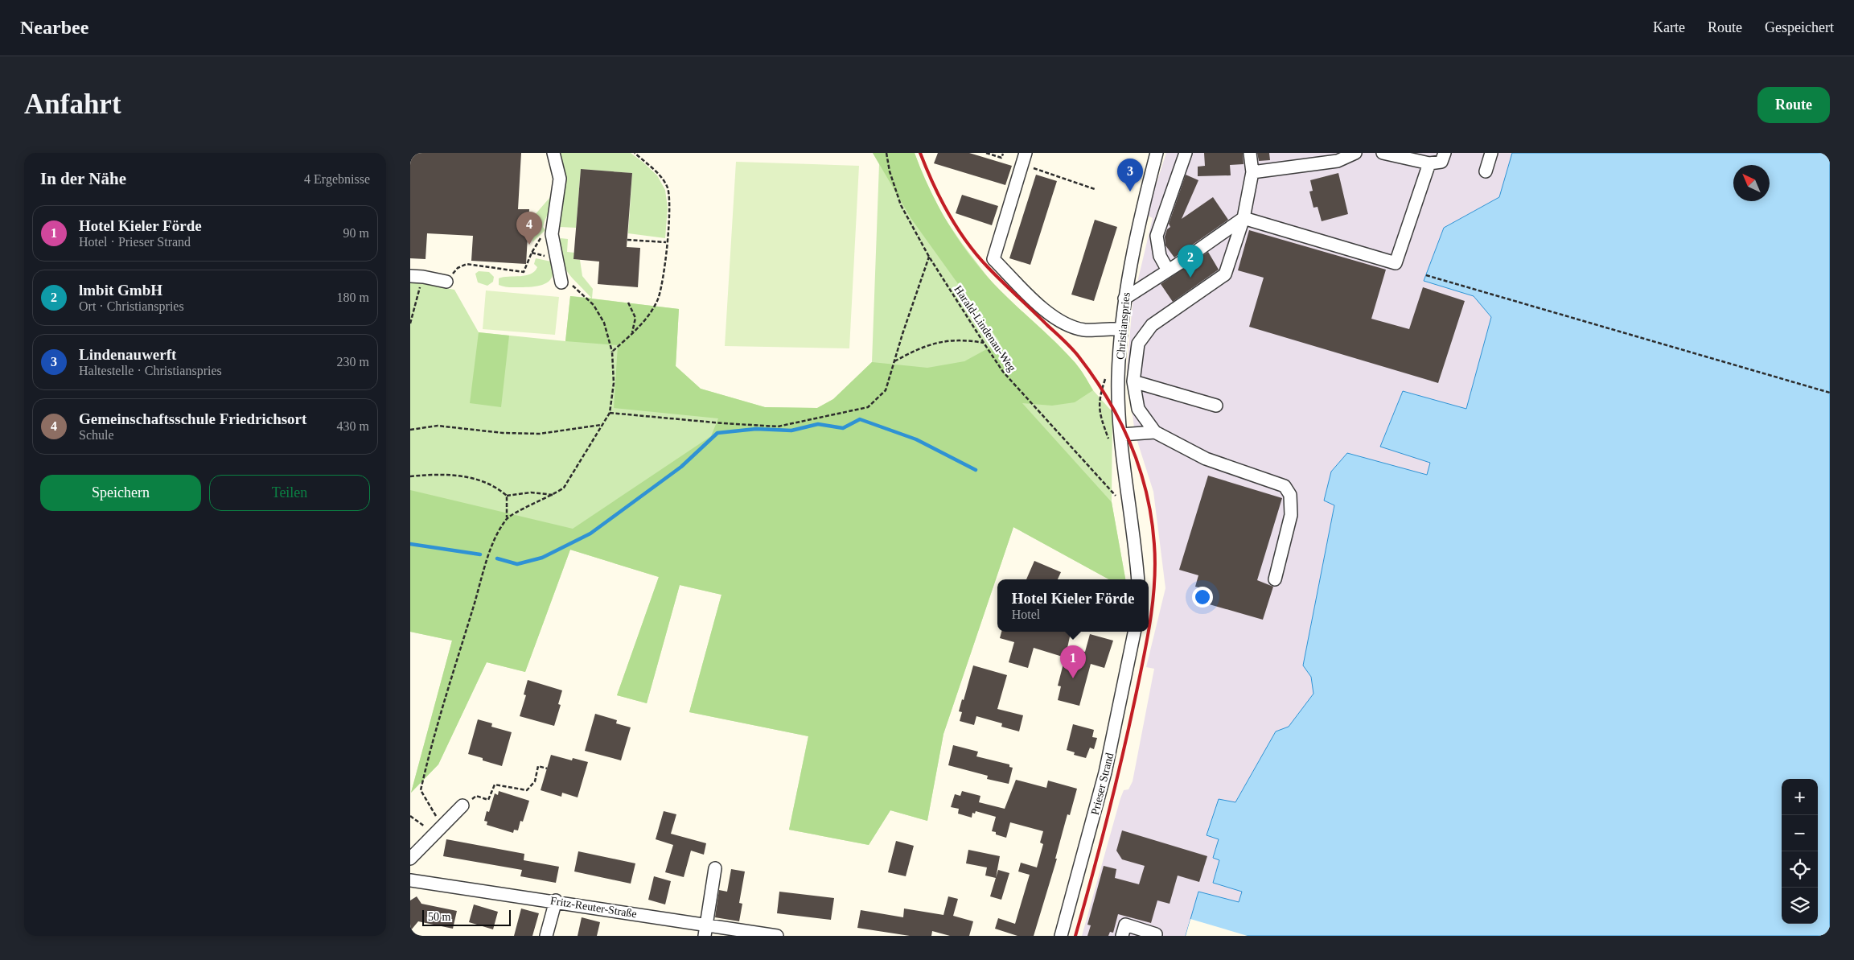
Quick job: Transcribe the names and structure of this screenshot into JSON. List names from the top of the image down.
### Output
{
  "streets": {
    "street": ["Christianspries", "Prieser Strand", "Fritz-Reuter-Straße"],
    "path": ["Harald-Lindenau-Weg"]
  },
  "crossings": [
    ["Christianspries", "Harald-Lindenau-Weg"]
  ],
  "scale_bar": "50 m",
  "north": "top left",
  "page": {
    "header": "Nearbee",
    "nav": ["Karte", "Route", "Gespeichert"],
    "buttons": [
      "Route",
      ["Speichern", "Teilen"]
    ],
    "title": "Anfahrt",
    "heading": ["In der Nähe", "4 Ergebnisse"],
    "pins": [
      "3",
      "4",
      "2",
      "1"
    ],
    "list": [
      {
        "mark": "1",
        "name": "Hotel Kieler Förde",
        "note": "Hotel · Prieser Strand",
        "value": "90 m"
      },
      {
        "mark": "2",
        "name": "lmbit GmbH",
        "note": "Ort · Christianspries",
        "value": "180 m"
      },
      {
        "mark": "3",
        "name": "Lindenauwerft",
        "note": "Haltestelle · Christianspries",
        "value": "230 m"
      },
      {
        "mark": "4",
        "name": "Gemeinschaftsschule Friedrichsort",
        "note": "Schule",
        "value": "430 m"
      }
    ],
    "popup": ["Hotel Kieler Förde", "Hotel"],
    "map_buttons": ["+", "−"],
    "scale": "50 m"
  }
}
